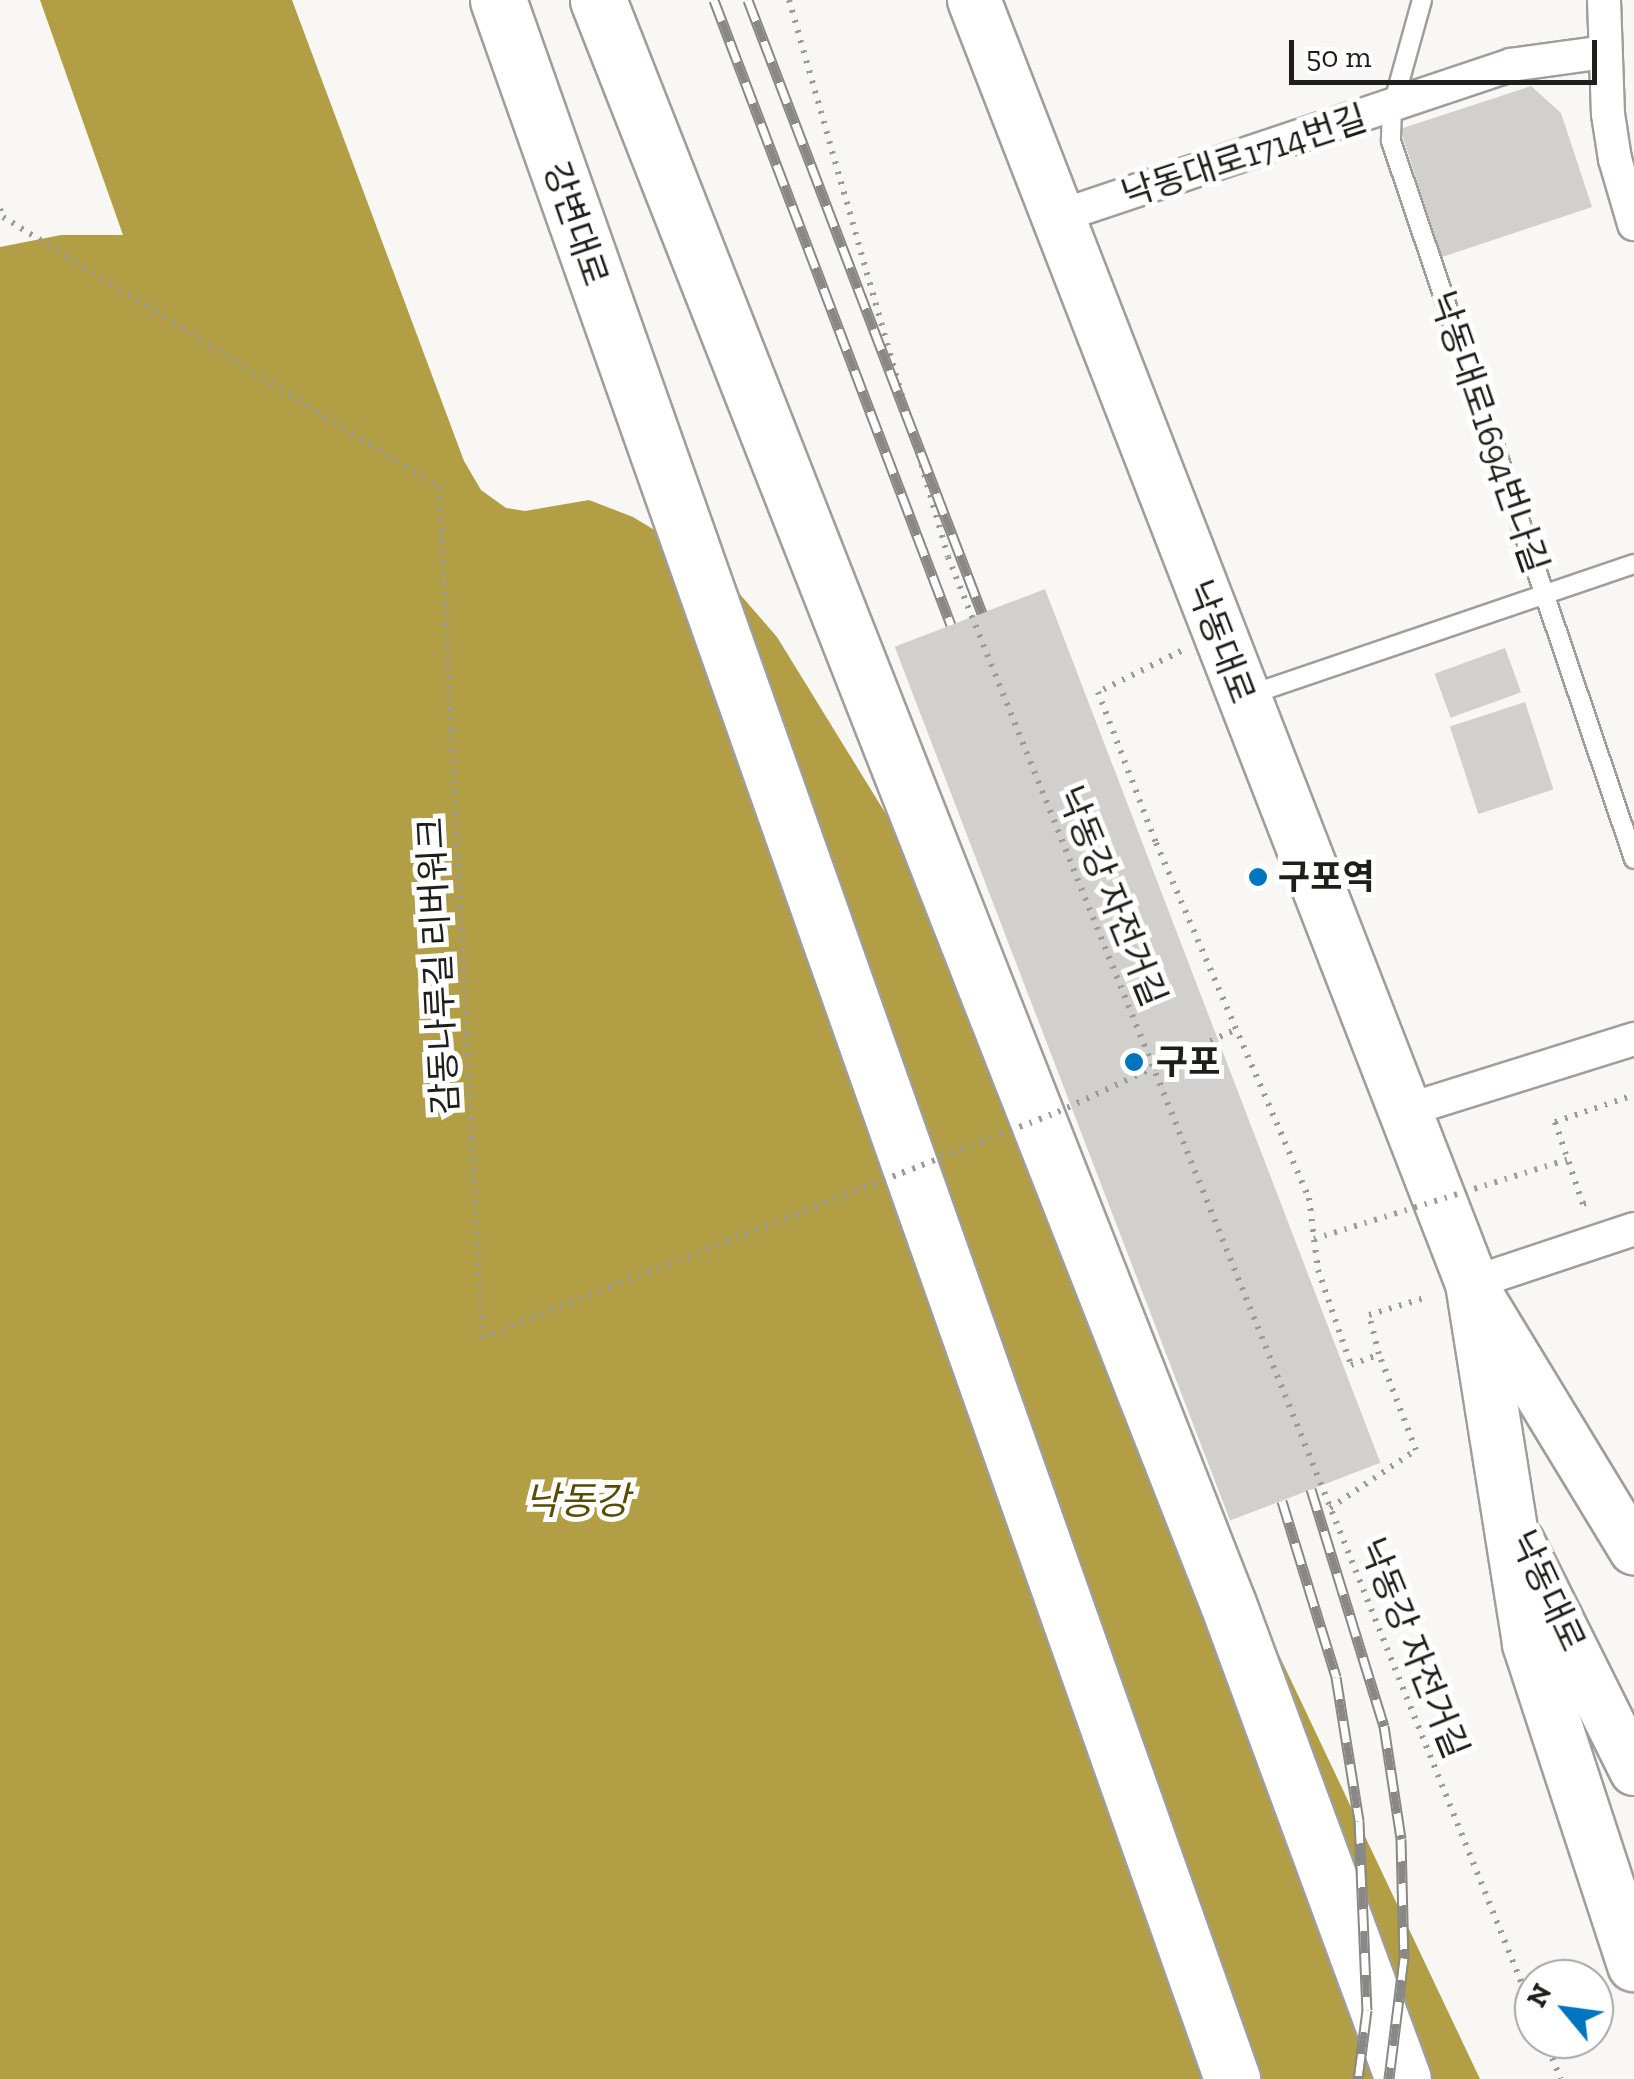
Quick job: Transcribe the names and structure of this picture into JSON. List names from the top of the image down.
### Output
{
  "streets": {
    "highway": ["강변대로"],
    "main road": ["낙동대로"],
    "street": ["낙동대로1714번길"],
    "lane": ["낙동대로1694번나길"],
    "path": ["낙동강 자전거길", "감동나루길 리버워크"]
  },
  "crossings": [
    ["낙동대로1714번길", "낙동대로1694번나길"],
    ["낙동대로1714번길", "낙동대로"]
  ],
  "water": ["낙동강"],
  "places": ["구포역", "구포"],
  "scale_bar": "50 m",
  "north": "top left"
}
